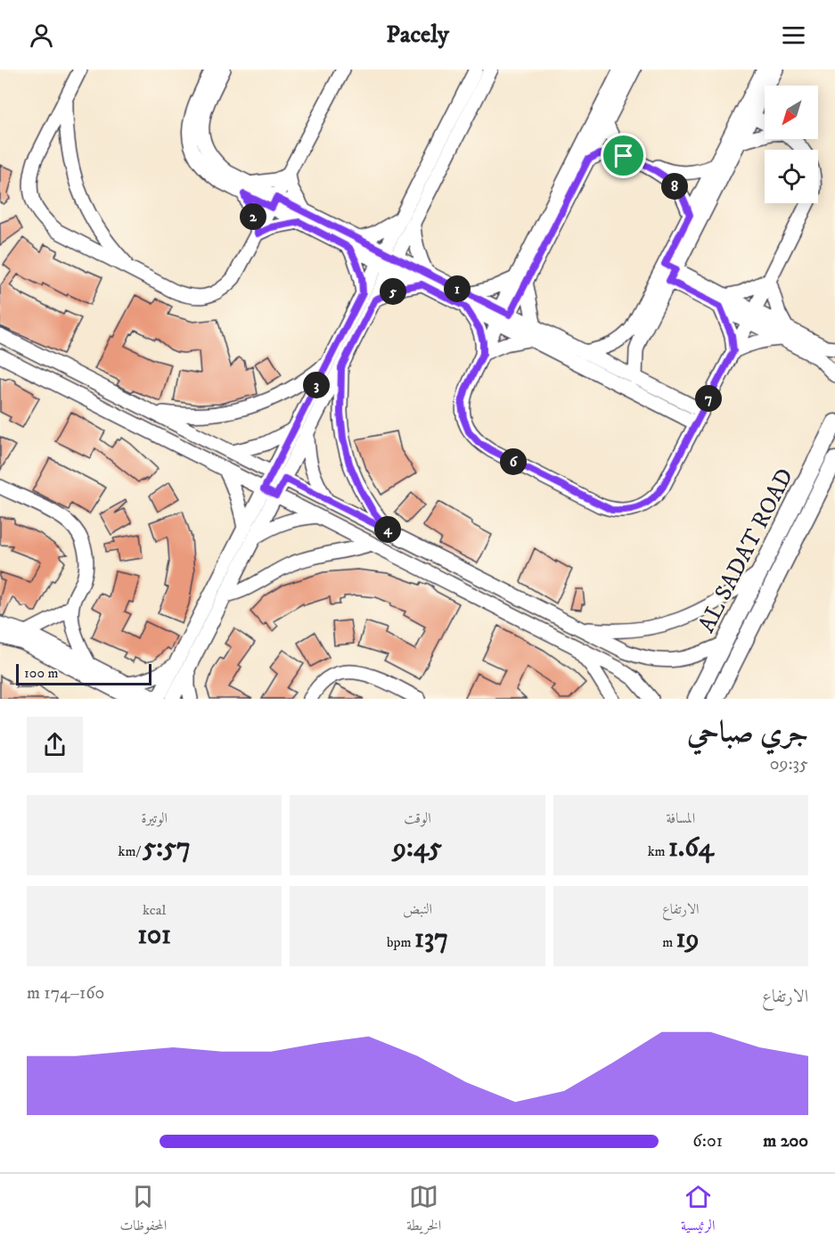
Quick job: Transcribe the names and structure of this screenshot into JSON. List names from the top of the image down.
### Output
{
  "streets": {
    "main road": ["AL SADAT ROAD"]
  },
  "scale_bar": "100 m",
  "north": "bottom left",
  "page": {
    "header": "Pacely",
    "pins": [
      "8",
      "2",
      "1",
      "5",
      "3",
      "7",
      "6",
      "4"
    ],
    "scale": "100 m",
    "heading": ["جري صباحي", "09:35"],
    "stats": [
      ["المسافة", "1.64 km"],
      ["الوقت", "9:45"],
      ["الوتيرة", "5:57 /km"],
      ["الارتفاع", "19 m"],
      ["النبض", "137 bpm"],
      ["kcal", "101"]
    ],
    "chart": ["الارتفاع", "160–174 m"],
    "list": [
      {
        "name": "200 m",
        "note": "6:01"
      }
    ],
    "tabs": ["الرئيسية", "الخريطة", "المحفوظات"]
  }
}
